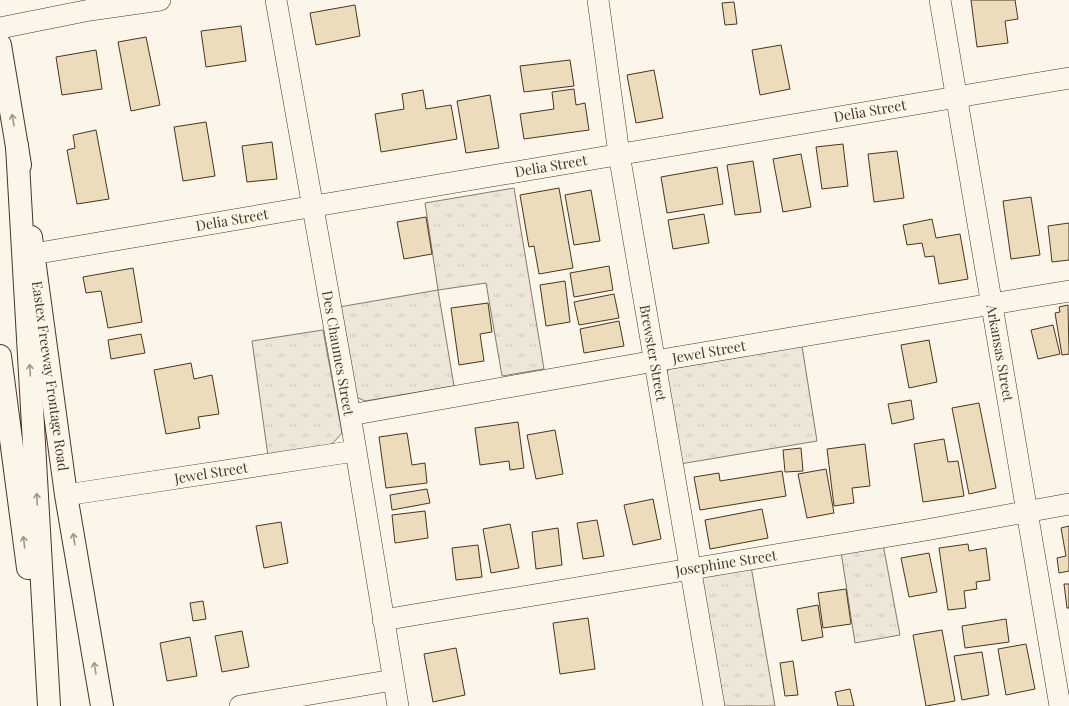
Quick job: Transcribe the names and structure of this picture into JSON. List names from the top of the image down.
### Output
{
  "streets": {
    "main road": ["Eastex Freeway Frontage Road"],
    "street": [
      "Delia Street",
      "Jewel Street",
      "Des Chaumes Street",
      "Brewster Street",
      "Arkansas Street",
      "Josephine Street"
    ]
  },
  "crossings": [
    ["Delia Street", "Des Chaumes Street"],
    ["Delia Street", "Brewster Street"],
    ["Delia Street", "Arkansas Street"],
    ["Delia Street", "Eastex Freeway Frontage Road"],
    ["Jewel Street", "Des Chaumes Street"],
    ["Jewel Street", "Brewster Street"],
    ["Jewel Street", "Arkansas Street"],
    ["Jewel Street", "Eastex Freeway Frontage Road"],
    ["Des Chaumes Street", "Josephine Street"],
    ["Brewster Street", "Josephine Street"],
    ["Arkansas Street", "Josephine Street"]
  ]
}
